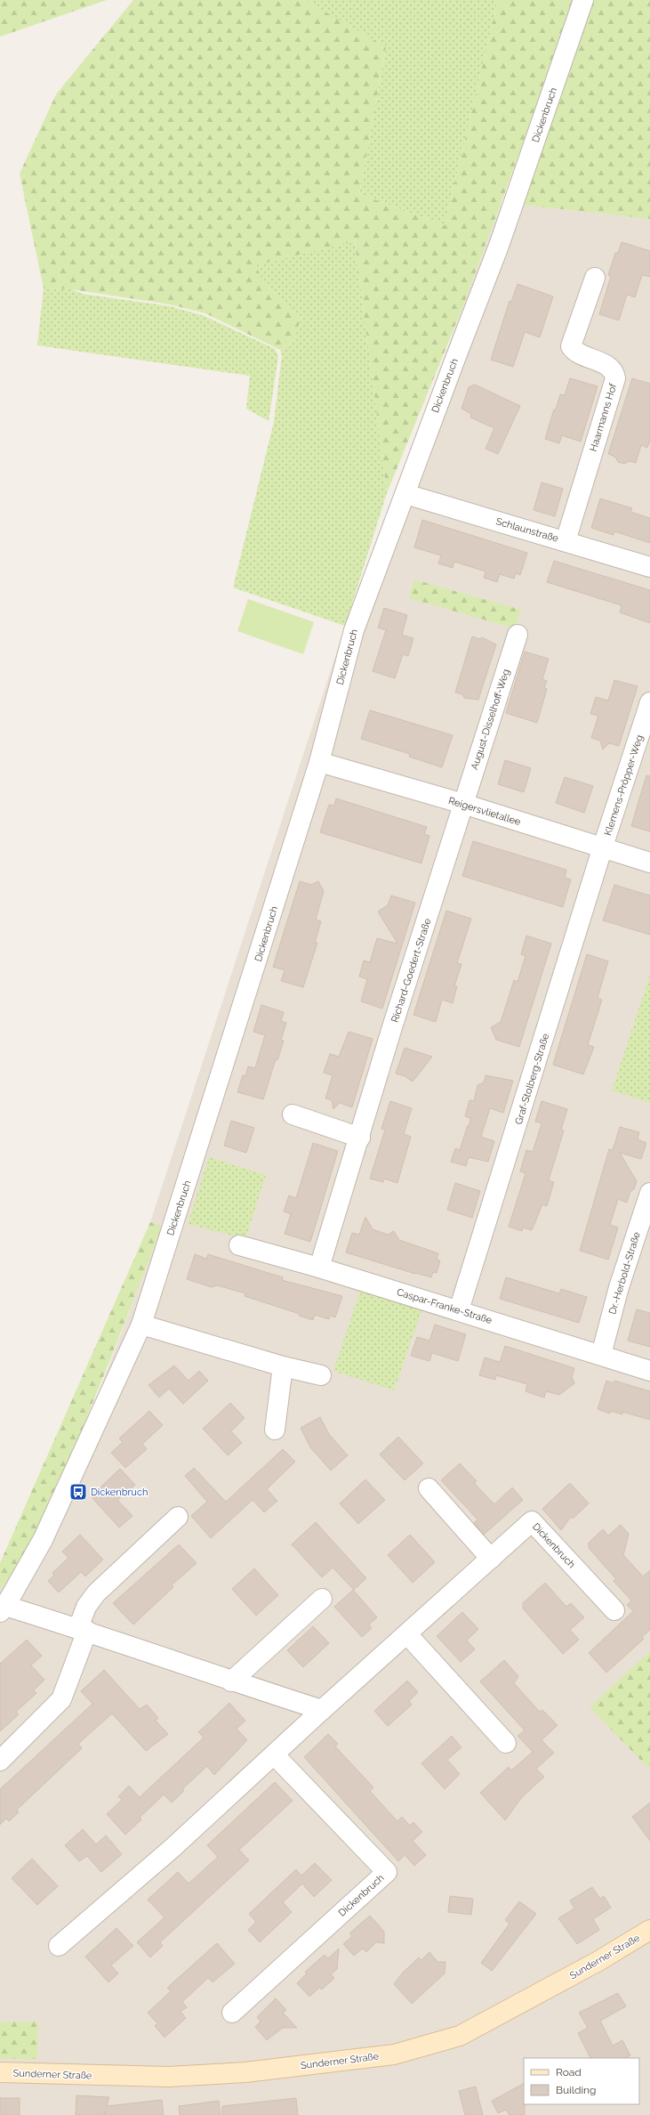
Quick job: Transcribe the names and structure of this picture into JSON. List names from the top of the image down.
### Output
{
  "streets": {
    "main road": ["Sunderner Straße"],
    "street": [
      "Dickenbruch",
      "Haarmanns Hof",
      "Schlaunstraße",
      "August-Disselhoff-Weg",
      "Klemens-Pröpper-Weg",
      "Reigersvlietallee",
      "Richard-Goedert-Straße",
      "Graf-Stolberg-Straße",
      "Dr.-Herbold-Straße",
      "Caspar-Franke-Straße"
    ]
  },
  "crossings": [
    ["Dickenbruch", "Schlaunstraße"],
    ["Dickenbruch", "Reigersvlietallee"],
    ["Haarmanns Hof", "Schlaunstraße"],
    ["August-Disselhoff-Weg", "Reigersvlietallee"],
    ["August-Disselhoff-Weg", "Richard-Goedert-Straße"],
    ["Klemens-Pröpper-Weg", "Reigersvlietallee"],
    ["Klemens-Pröpper-Weg", "Graf-Stolberg-Straße"],
    ["Reigersvlietallee", "Richard-Goedert-Straße"],
    ["Reigersvlietallee", "Graf-Stolberg-Straße"],
    ["Richard-Goedert-Straße", "Caspar-Franke-Straße"],
    ["Graf-Stolberg-Straße", "Caspar-Franke-Straße"],
    ["Dr.-Herbold-Straße", "Caspar-Franke-Straße"]
  ],
  "places": {
    "bus stop": ["Dickenbruch"]
  },
  "legend": ["Road", "Building"]
}
